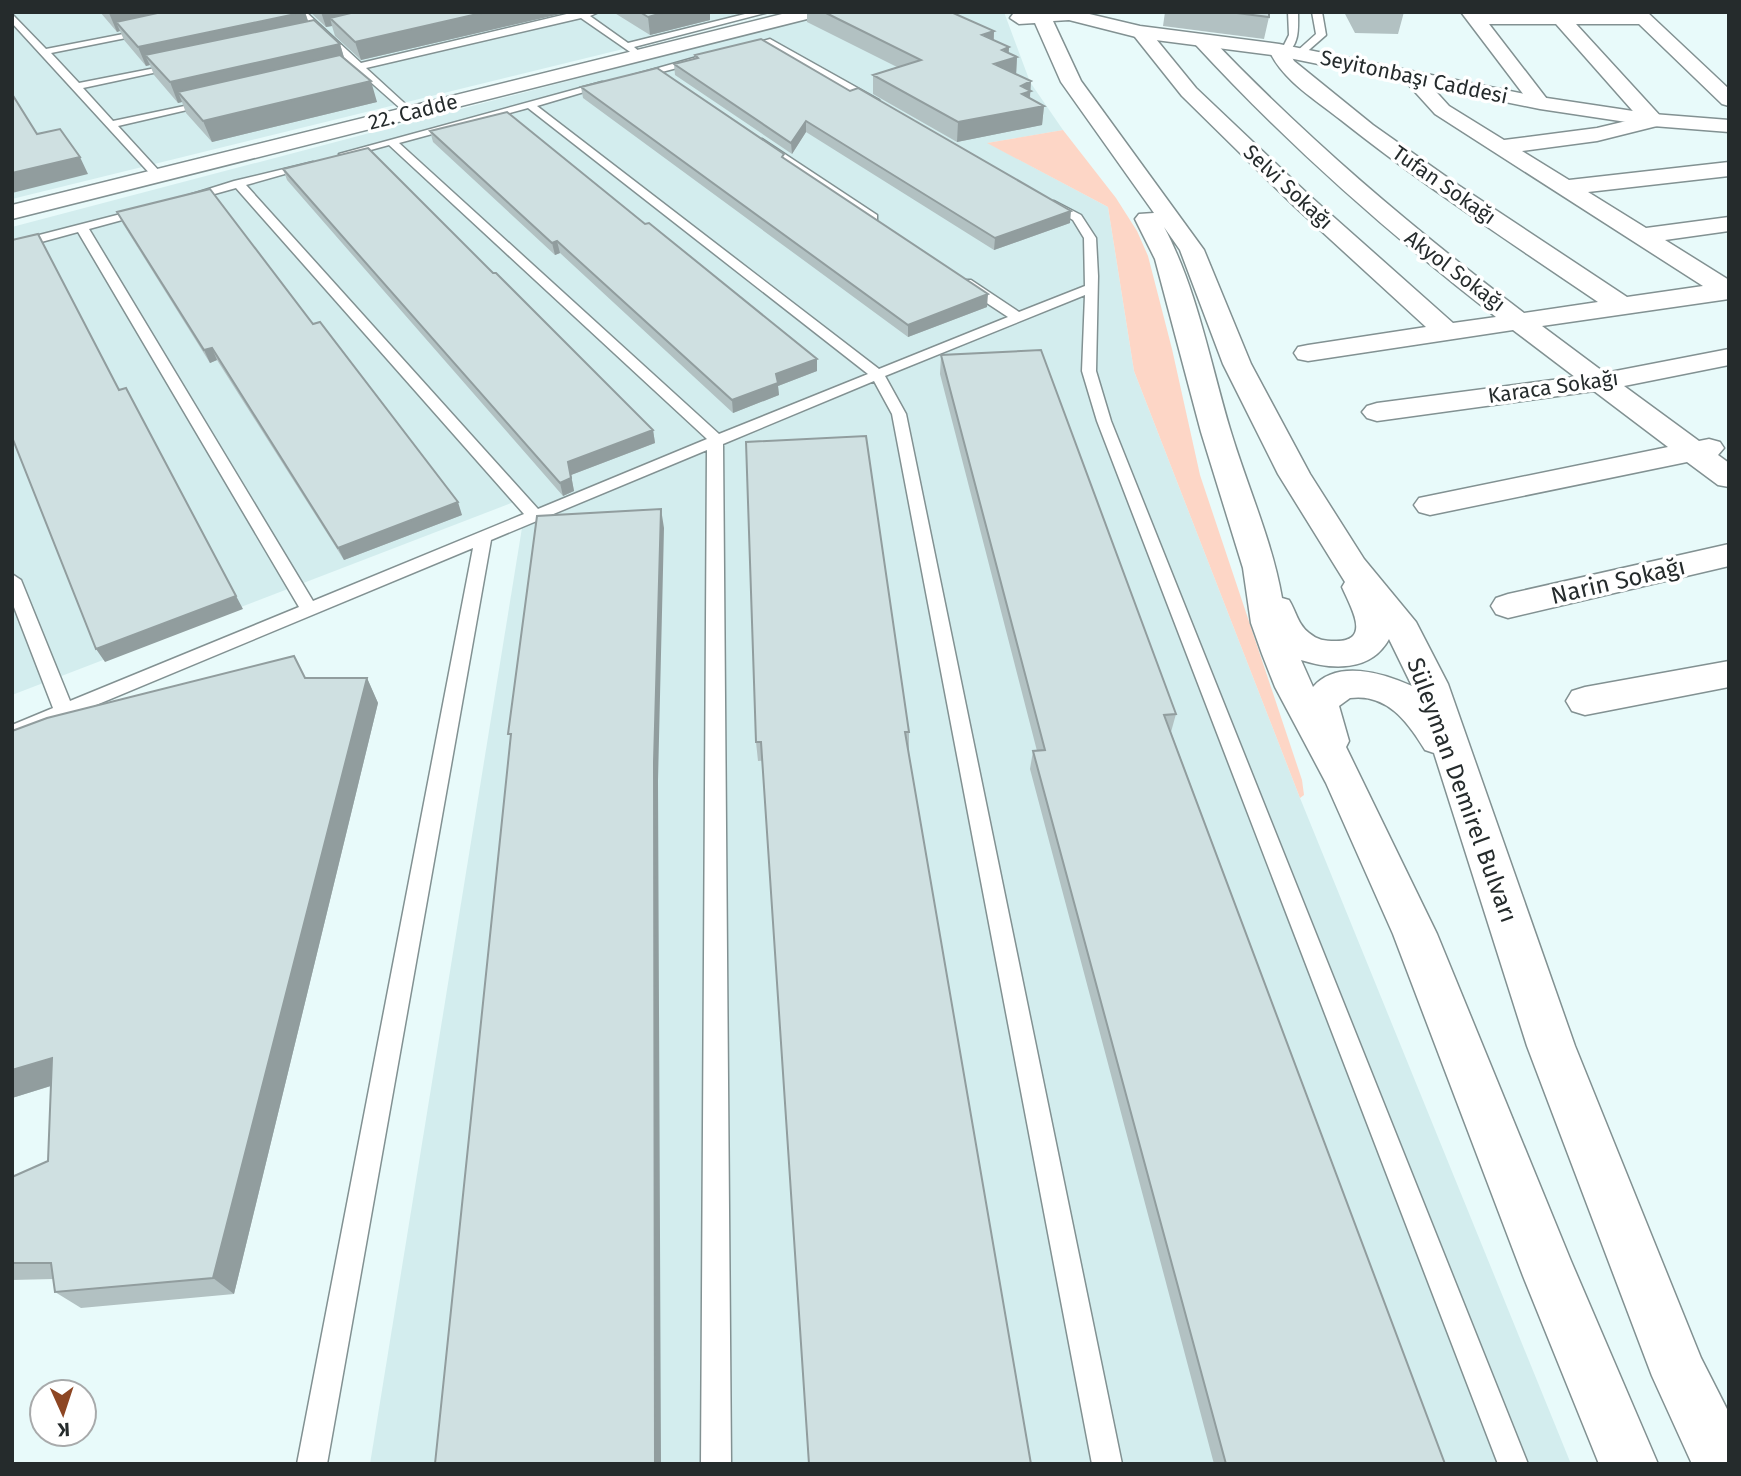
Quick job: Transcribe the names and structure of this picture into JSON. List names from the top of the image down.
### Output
{
  "streets": {
    "street": [
      "Seyitonbaşı Caddesi",
      "22. Cadde",
      "Tufan Sokağı",
      "Selvi Sokağı",
      "Akyol Sokağı",
      "Karaca Sokağı",
      "Narin Sokağı",
      "Süleyman Demirel Bulvarı"
    ]
  },
  "crossings": [
    ["Seyitonbaşı Caddesi", "Tufan Sokağı"],
    ["Seyitonbaşı Caddesi", "Selvi Sokağı"],
    ["Seyitonbaşı Caddesi", "Akyol Sokağı"],
    ["Seyitonbaşı Caddesi", "Süleyman Demirel Bulvarı"],
    ["Akyol Sokağı", "Karaca Sokağı"]
  ],
  "north": "bottom"
}
